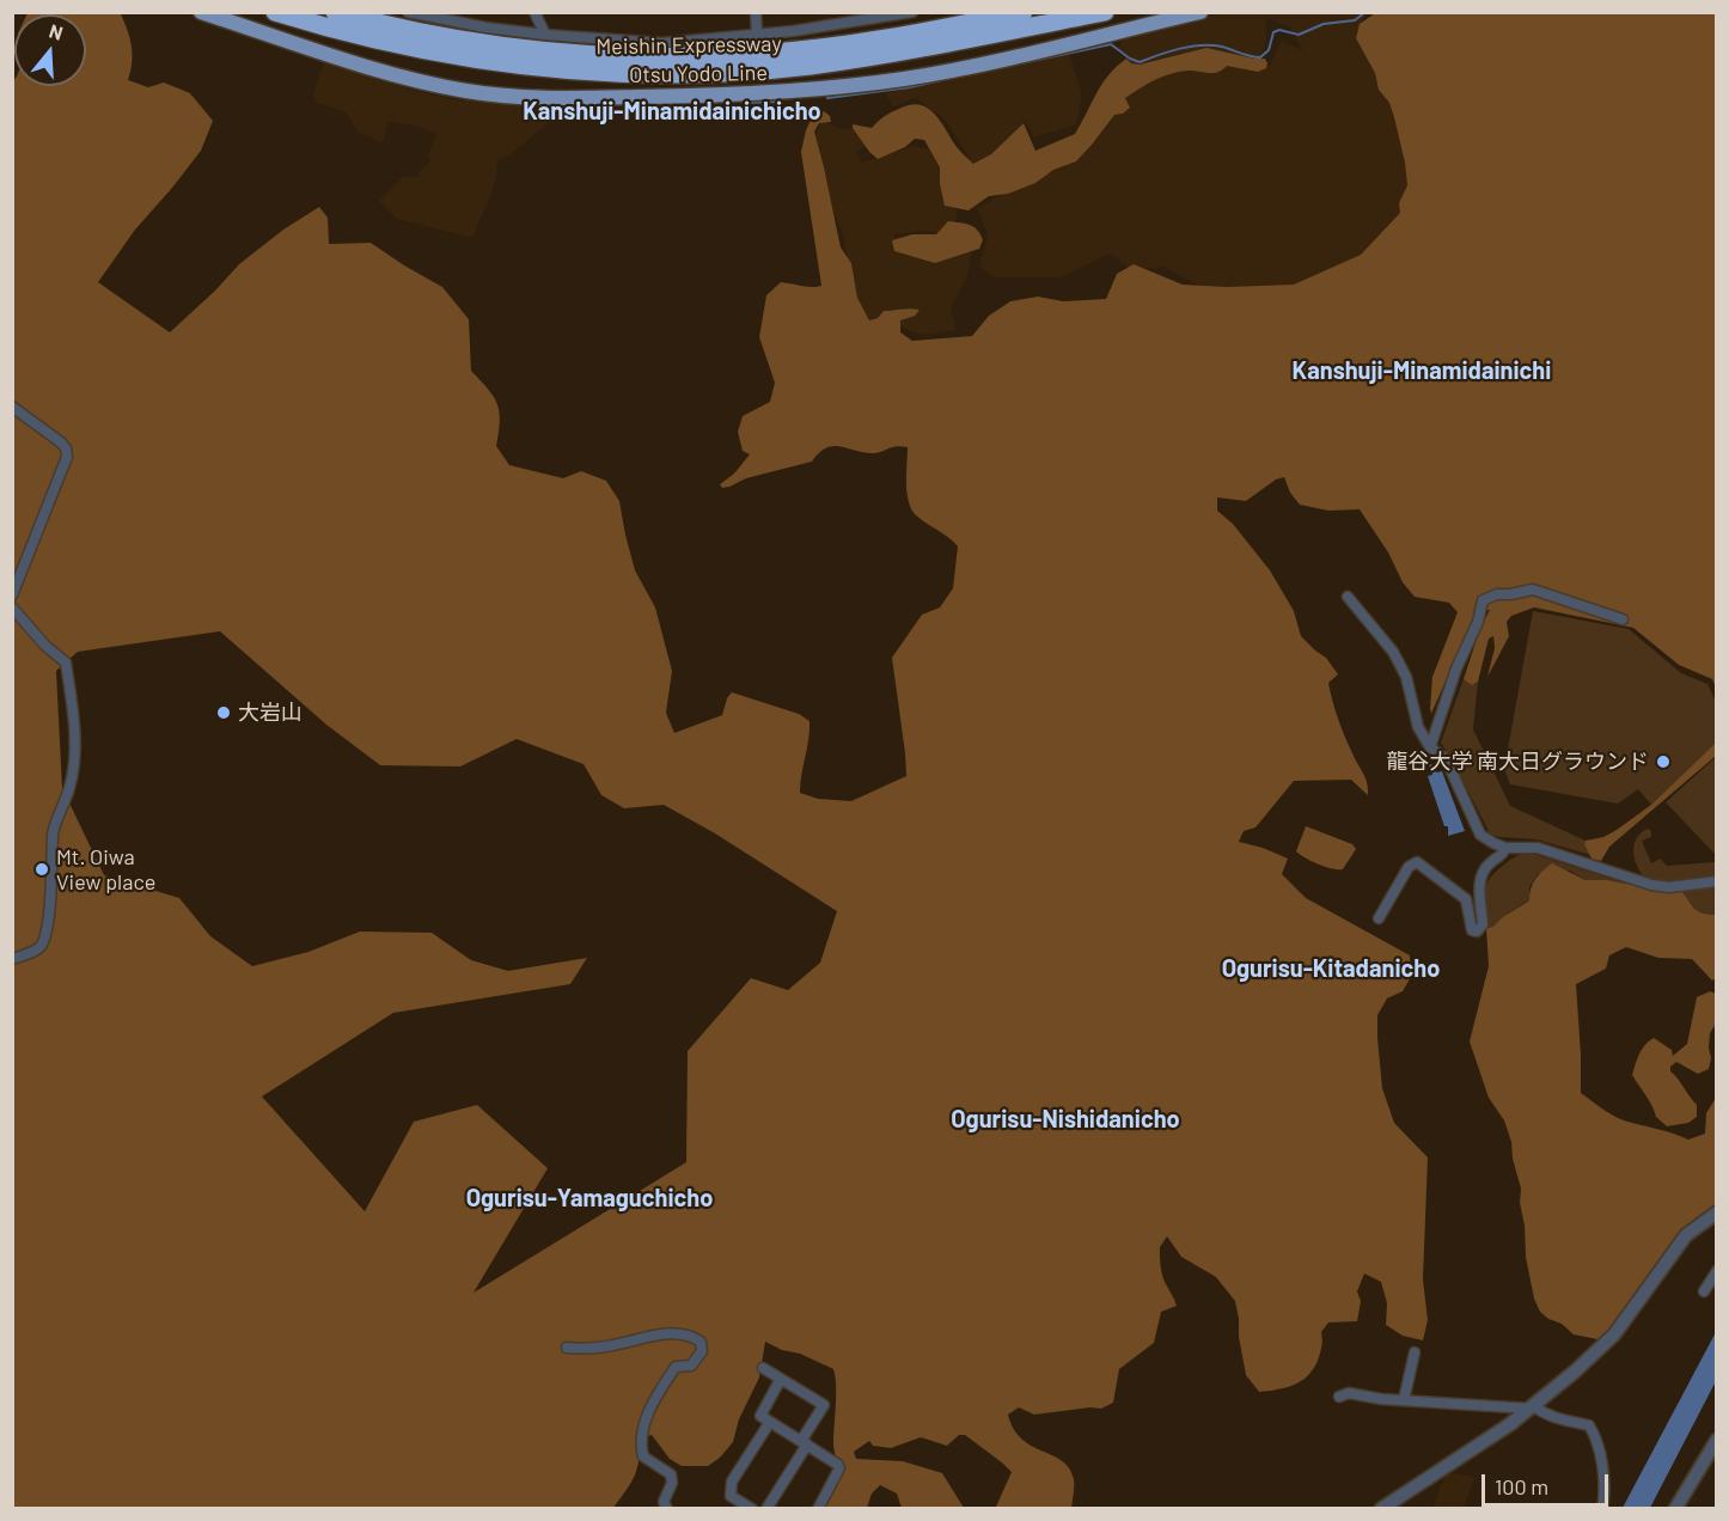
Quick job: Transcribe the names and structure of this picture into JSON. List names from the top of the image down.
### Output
{
  "streets": {
    "highway": ["Meishin Expressway"],
    "main road": ["Otsu Yodo Line"]
  },
  "districts": [
    "Kanshuji-Minamidainichicho",
    "Kanshuji-Minamidainichi",
    "Ogurisu-Kitadanicho",
    "Ogurisu-Nishidanicho",
    "Ogurisu-Yamaguchicho"
  ],
  "places": ["大岩山", "龍谷大学 南大日グラウンド", "Mt. Oiwa View place"],
  "scale_bar": "100 m",
  "north": "top"
}
